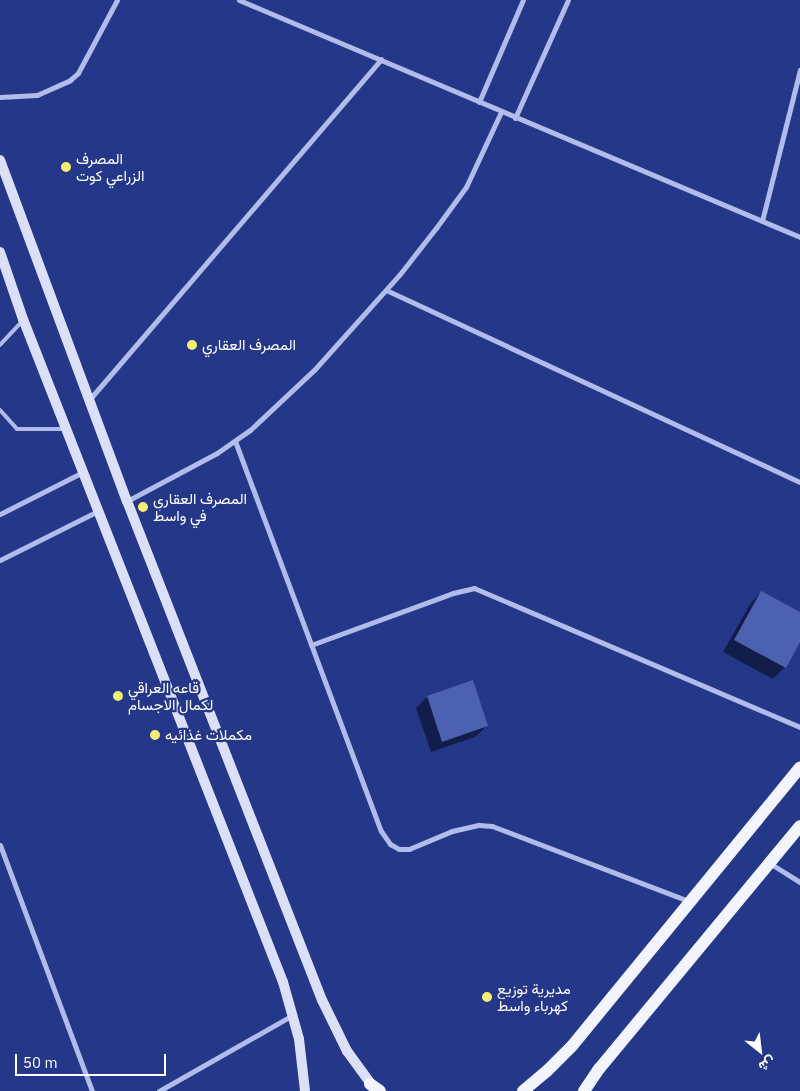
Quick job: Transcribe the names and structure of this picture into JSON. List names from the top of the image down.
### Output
{
  "places": [
    "المصرف الزراعي كوت",
    "المصرف العقاري",
    "المصرف العقاري في واسط",
    "قاعه العراقي لكمال الاجسام",
    "مكملات غذائيه",
    "مديرية توزيع كهرباء واسط"
  ],
  "scale_bar": "50 m",
  "north": "bottom right"
}
